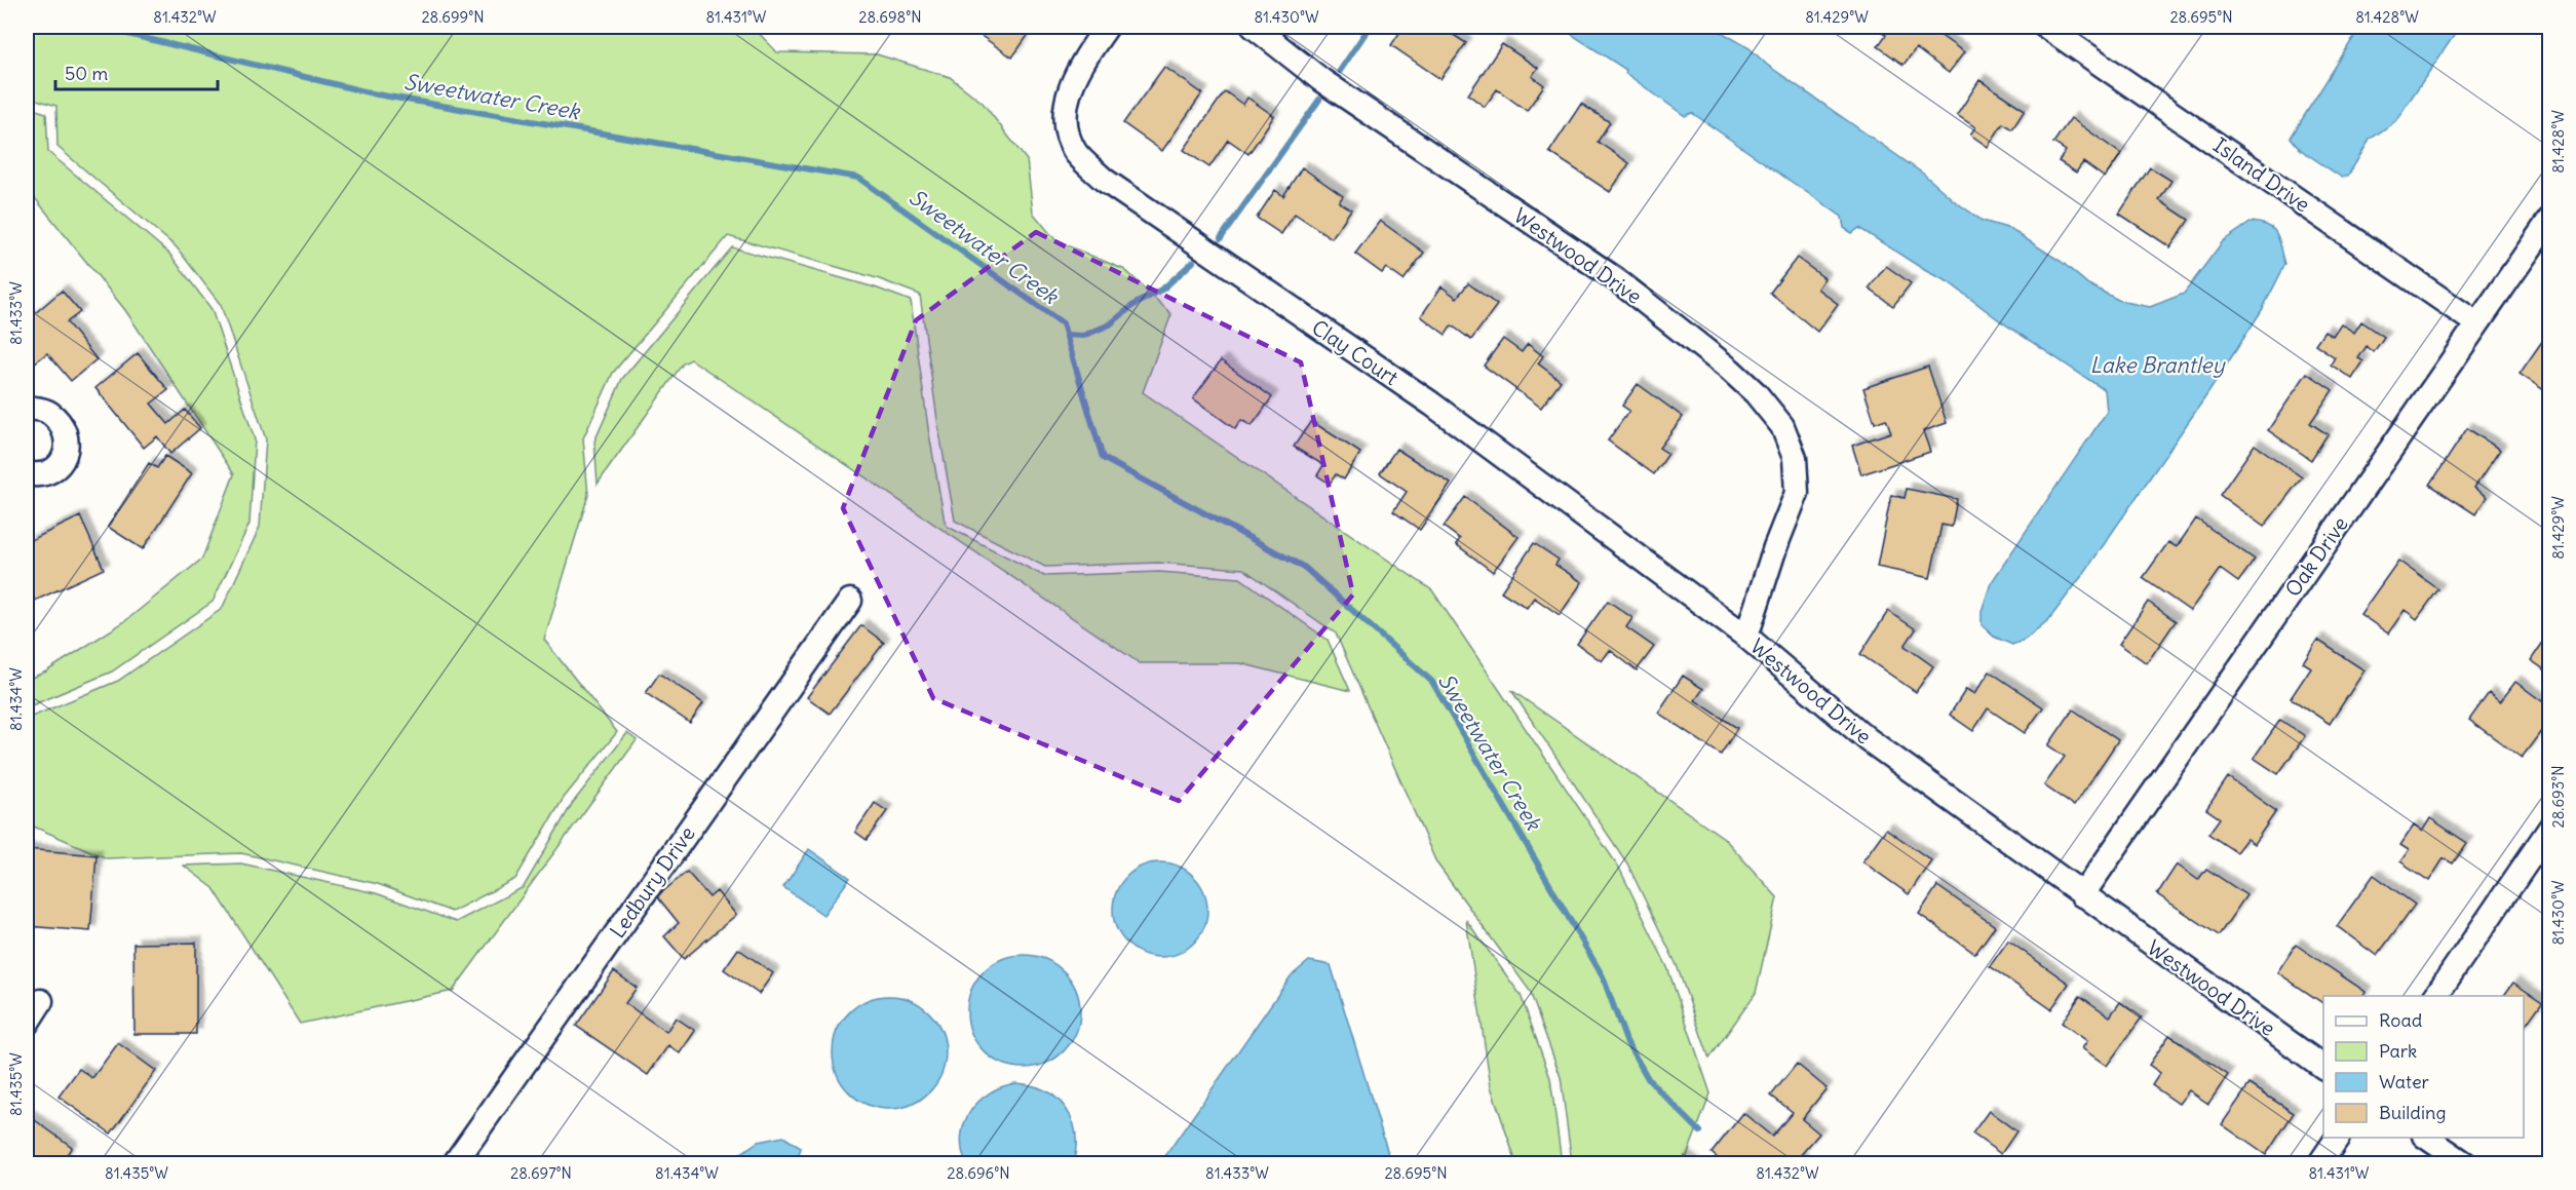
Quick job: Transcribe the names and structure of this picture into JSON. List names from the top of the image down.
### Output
{
  "streets": {
    "street": [
      "Island Drive",
      "Westwood Drive",
      "Clay Court",
      "Oak Drive",
      "Ledbury Drive"
    ]
  },
  "crossings": [
    ["Island Drive", "Oak Drive"],
    ["Westwood Drive", "Clay Court"],
    ["Westwood Drive", "Oak Drive"]
  ],
  "water": ["Sweetwater Creek", "Lake Brantley"],
  "legend": [
    "Road",
    "Park",
    "Water",
    "Building"
  ],
  "scale_bar": "50 m",
  "coordinates": [
    "81.432°W",
    "28.699°N",
    "81.431°W",
    "28.698°N",
    "81.430°W",
    "81.429°W",
    "28.695°N",
    "81.428°W",
    "81.433°W",
    "81.434°W",
    "28.693°N",
    "81.435°W",
    "28.697°N",
    "28.696°N"
  ]
}
